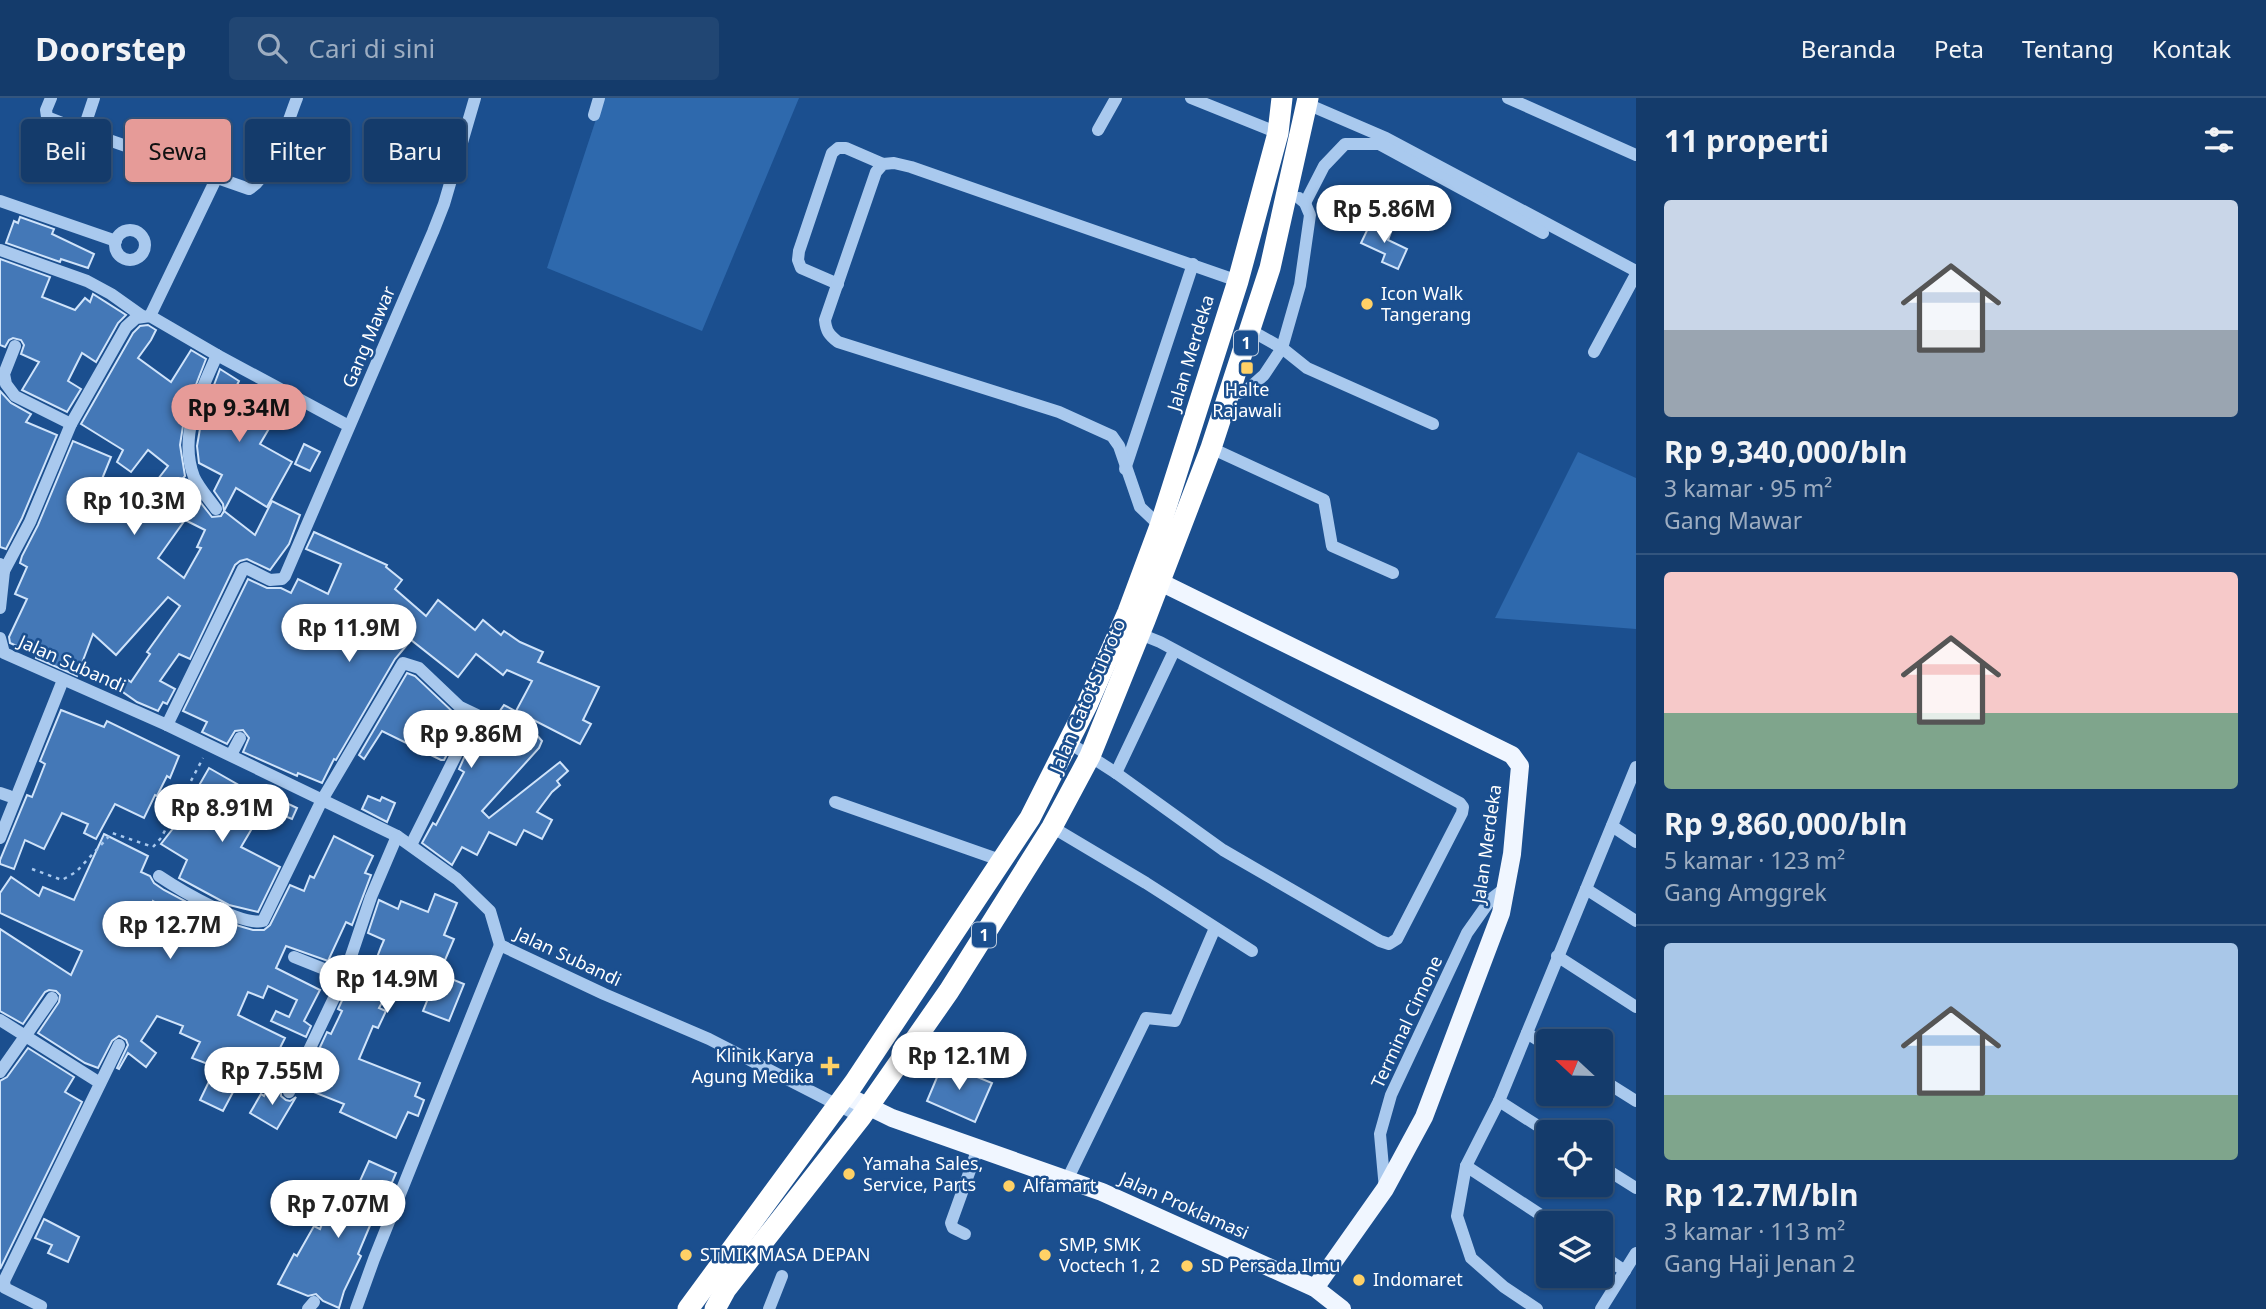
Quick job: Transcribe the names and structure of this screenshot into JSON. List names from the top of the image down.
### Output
{
  "streets": {
    "highway": ["1", "Jalan Merdeka", "Jalan Gatot Subroto"],
    "main road": ["Jalan Proklamasi"],
    "street": ["Gang Mawar", "Jalan Subandi", "Terminal Cimone"]
  },
  "crossings": [
    ["Gang Mawar", "Jalan Subandi"],
    ["1", "Jalan Merdeka"],
    ["1", "Jalan Subandi"],
    ["1", "Jalan Proklamasi"],
    ["Jalan Merdeka", "Jalan Subandi"],
    ["Jalan Merdeka", "Jalan Gatot Subroto"],
    ["Jalan Merdeka", "Terminal Cimone"],
    ["Jalan Merdeka", "Jalan Proklamasi"],
    ["Jalan Subandi", "Jalan Proklamasi"],
    ["Jalan Gatot Subroto", "Jalan Proklamasi"]
  ],
  "places": {
    "other": [
      "Icon Walk Tangerang",
      "Yamaha Sales, Service, Parts",
      "Alfamart",
      "STMIK MASA DEPAN",
      "SMP, SMK Voctech 1, 2",
      "SD Persada Ilmu",
      "Indomaret"
    ],
    "transit": ["Halte Rajawali"],
    "health": ["Klinik Karya Agung Medika"]
  },
  "north": "left",
  "page": {
    "header": "Doorstep",
    "search": "Cari di sini",
    "nav": [
      "Beranda",
      "Peta",
      "Tentang",
      "Kontak"
    ],
    "heading": "11 properti",
    "chip": [
      "Beli",
      "Sewa",
      "Filter",
      "Baru"
    ],
    "list": [
      {
        "name": "Rp 9,340,000/bln",
        "note": "3 kamar · 95 m² · Gang Mawar"
      },
      {
        "name": "Rp 9,860,000/bln",
        "note": "5 kamar · 123 m² · Gang Amggrek"
      },
      {
        "name": "Rp 12.7M/bln",
        "note": "3 kamar · 113 m² · Gang Haji Jenan 2"
      }
    ],
    "price": [
      "Rp 5.86M",
      "Rp 9.34M",
      "Rp 10.3M",
      "Rp 11.9M",
      "Rp 9.86M",
      "Rp 8.91M",
      "Rp 12.7M",
      "Rp 14.9M",
      "Rp 12.1M",
      "Rp 7.55M",
      "Rp 7.07M"
    ]
  }
}
